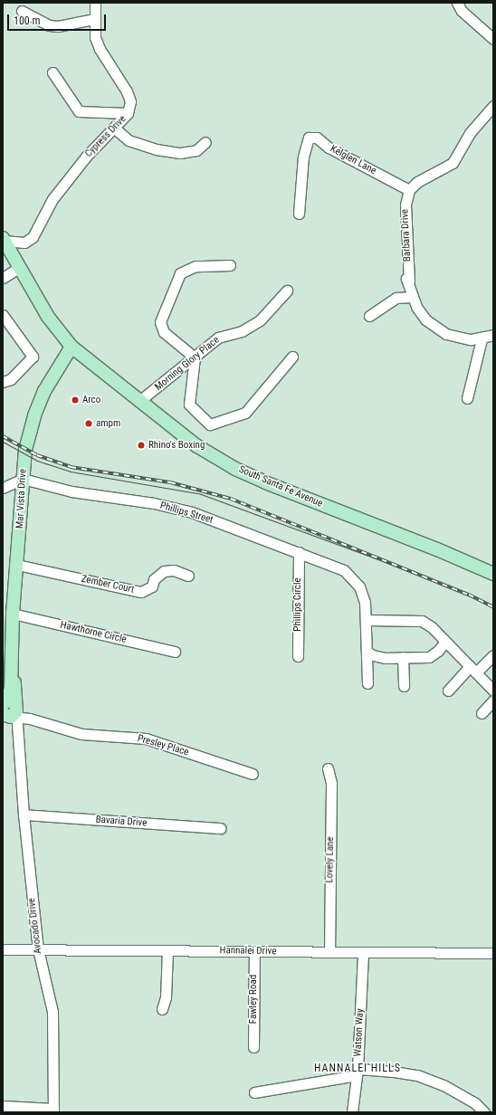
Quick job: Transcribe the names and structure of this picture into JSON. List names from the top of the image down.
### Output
{
  "streets": {
    "main road": ["South Santa Fe Avenue", "Mar Vista Drive"],
    "street": [
      "Cypress Drive",
      "Kelglen Lane",
      "Barbara Drive",
      "Morning Glory Place",
      "Phillips Street",
      "Zember Court",
      "Phillips Circle",
      "Hawthorne Circle",
      "Presley Place",
      "Bavaria Drive",
      "Lovely Lane",
      "Avocado Drive",
      "Hannalei Drive",
      "Fawley Road",
      "Watson Way"
    ]
  },
  "crossings": [
    ["Cypress Drive", "South Santa Fe Avenue"],
    ["Kelglen Lane", "Barbara Drive"],
    ["Morning Glory Place", "South Santa Fe Avenue"],
    ["South Santa Fe Avenue", "Mar Vista Drive"],
    ["Mar Vista Drive", "Phillips Street"],
    ["Mar Vista Drive", "Zember Court"],
    ["Mar Vista Drive", "Hawthorne Circle"],
    ["Mar Vista Drive", "Presley Place"],
    ["Mar Vista Drive", "Avocado Drive"],
    ["Phillips Street", "Phillips Circle"],
    ["Presley Place", "Avocado Drive"],
    ["Bavaria Drive", "Avocado Drive"],
    ["Lovely Lane", "Hannalei Drive"],
    ["Avocado Drive", "Hannalei Drive"],
    ["Hannalei Drive", "Fawley Road"],
    ["Hannalei Drive", "Watson Way"]
  ],
  "districts": ["HANNALEI HILLS"],
  "places": ["Arco", "ampm", "Rhino's Boxing"],
  "scale_bar": "100 m"
}
